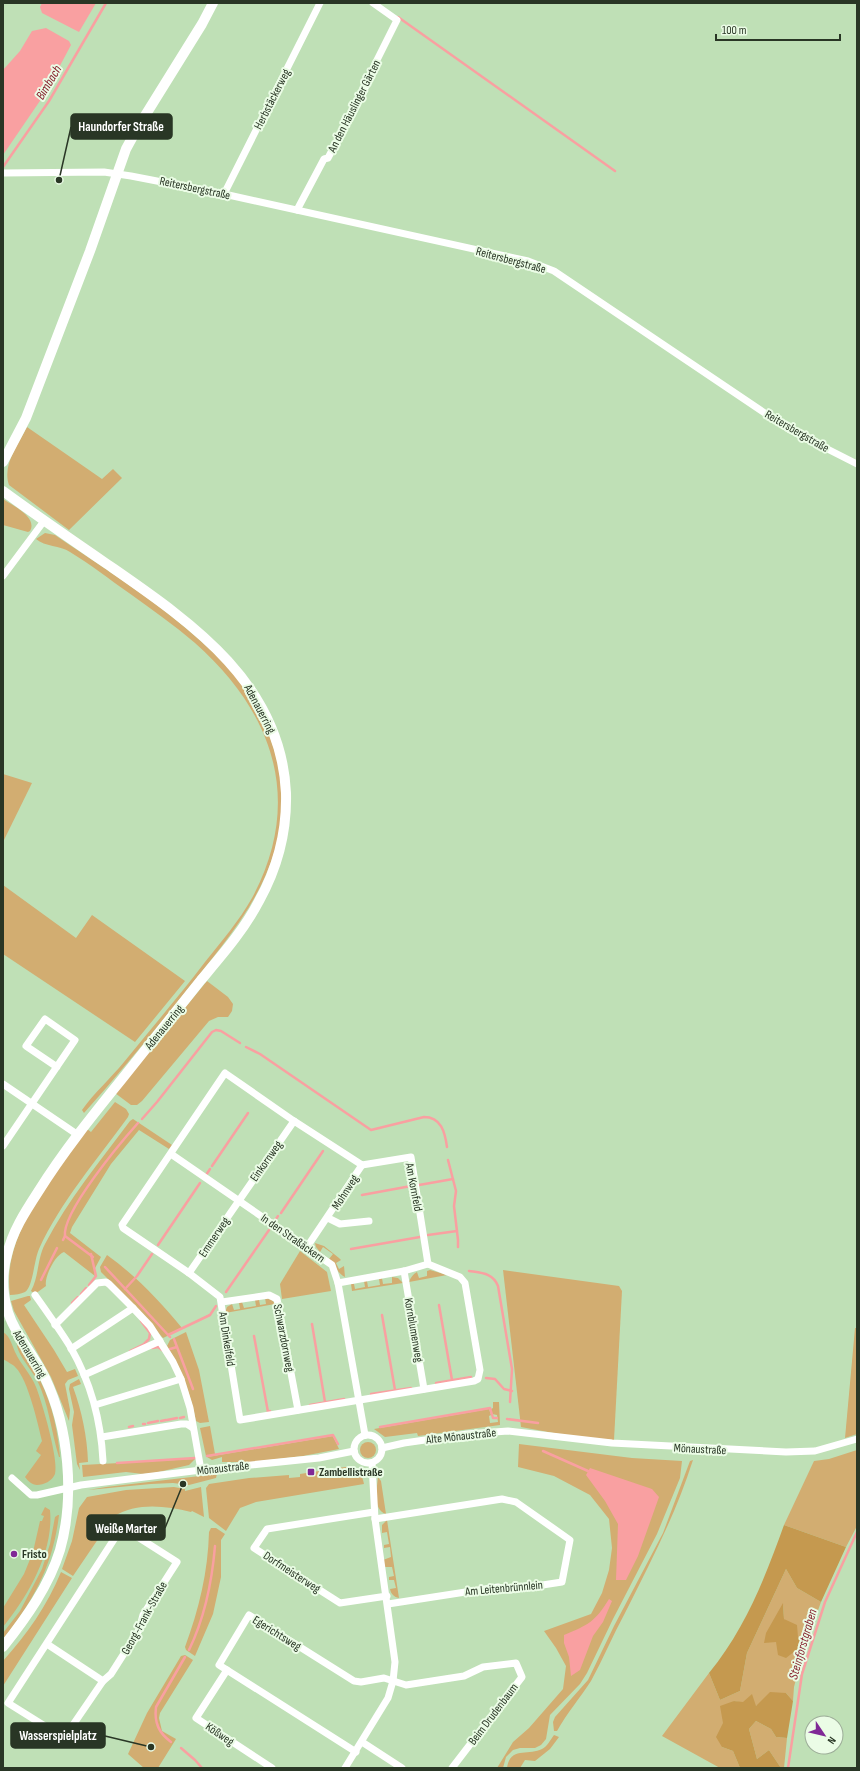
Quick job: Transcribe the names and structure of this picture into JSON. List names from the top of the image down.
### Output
{
  "streets": {
    "main road": ["Adenauerring"],
    "street": [
      "Herbstäckerweg",
      "An den Häuslinger Gärten",
      "Reitersbergstraße",
      "Einkornweg",
      "Am Kornfeld",
      "Mohnweg",
      "Emmerweg",
      "In den Straßäckern",
      "Kornblumenweg",
      "Schwarzdornweg",
      "Am Dinkelfeld",
      "Alte Mönaustraße",
      "Mönaustraße",
      "Dorfmeisterweg",
      "Am Leitenbrünnlein",
      "Georg-Frank-Straße",
      "Egerichtsweg",
      "Beim Drudenbaum",
      "Kößweg"
    ]
  },
  "crossings": [
    ["Herbstäckerweg", "Reitersbergstraße"],
    ["An den Häuslinger Gärten", "Reitersbergstraße"],
    ["Adenauerring", "Mönaustraße"],
    ["Einkornweg", "Emmerweg"],
    ["Einkornweg", "In den Straßäckern"],
    ["Am Kornfeld", "Mohnweg"],
    ["Mohnweg", "In den Straßäckern"],
    ["Emmerweg", "In den Straßäckern"],
    ["Emmerweg", "Am Dinkelfeld"],
    ["In den Straßäckern", "Am Dinkelfeld"],
    ["In den Straßäckern", "Alte Mönaustraße"],
    ["In den Straßäckern", "Mönaustraße"],
    ["Schwarzdornweg", "Am Dinkelfeld"],
    ["Alte Mönaustraße", "Mönaustraße"],
    ["Dorfmeisterweg", "Am Leitenbrünnlein"],
    ["Egerichtsweg", "Beim Drudenbaum"],
    ["Egerichtsweg", "Kößweg"]
  ],
  "water": ["Bimbach", "Steinforstgraben"],
  "places": {
    "other": [
      "Haundorfer Straße",
      "Weiße Marter",
      "Fristo",
      "Wasserspielplatz"
    ],
    "transit": ["Zambellistraße"]
  },
  "scale_bar": "100 m",
  "north": "bottom right"
}
